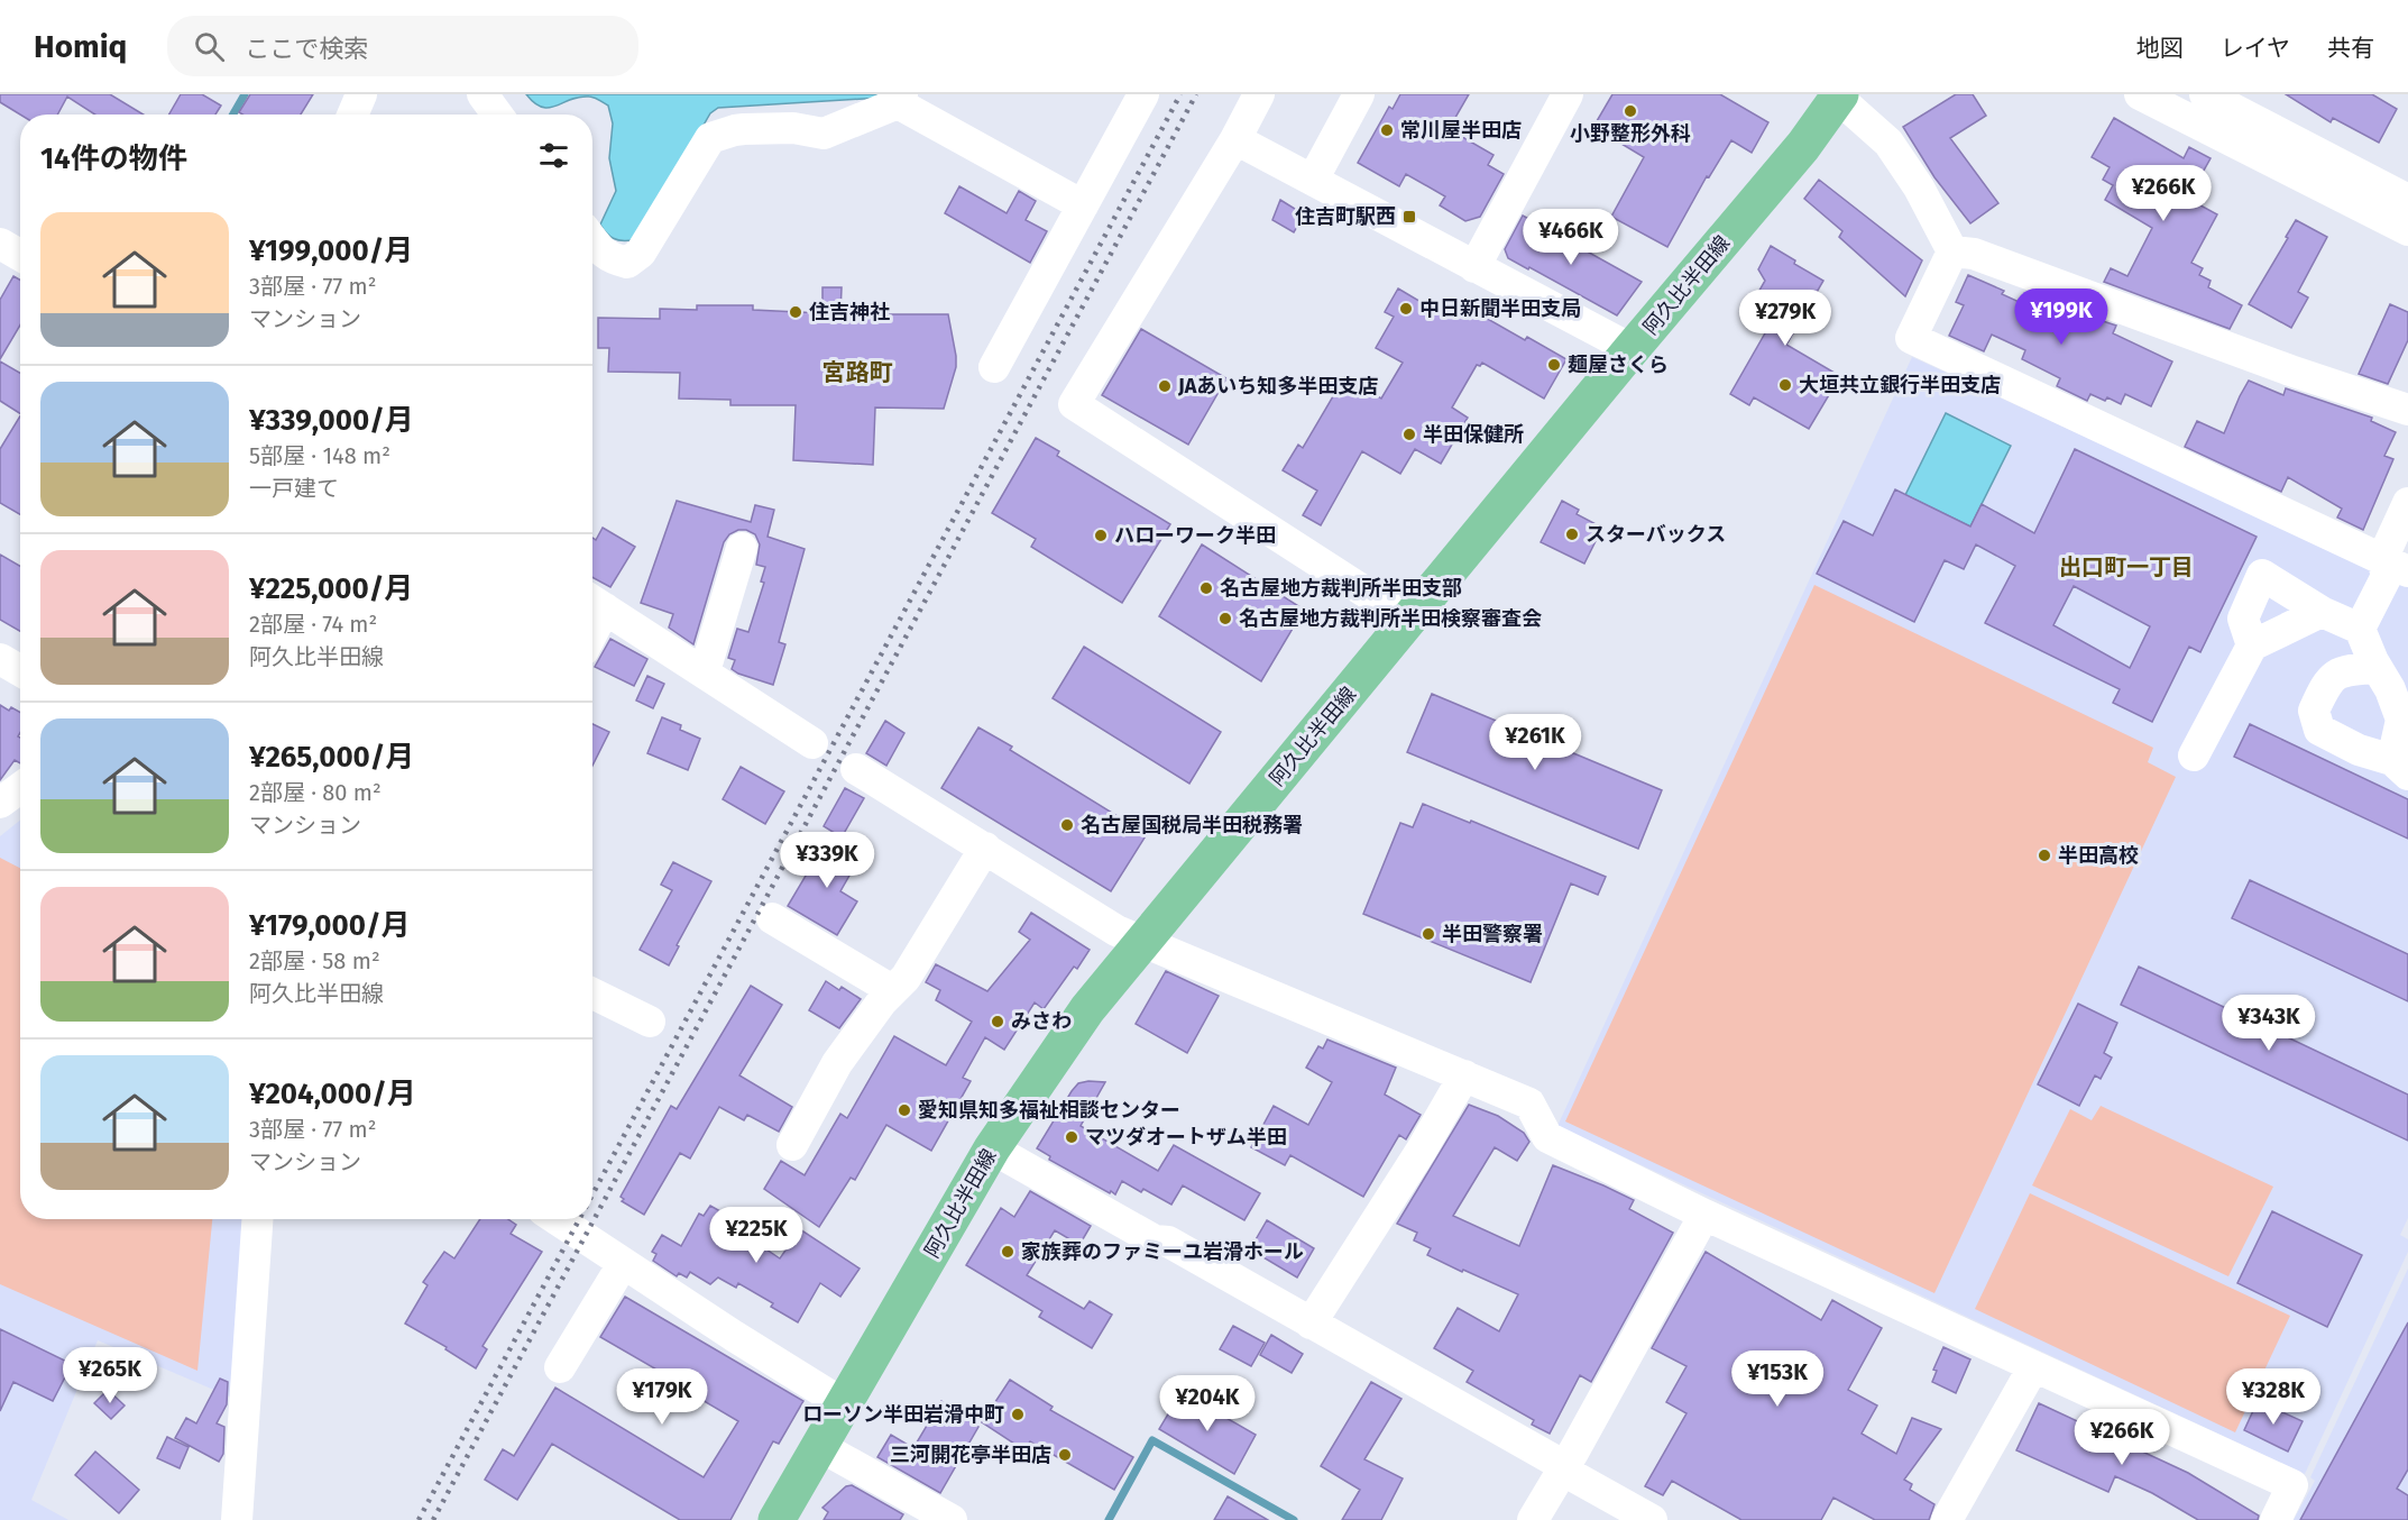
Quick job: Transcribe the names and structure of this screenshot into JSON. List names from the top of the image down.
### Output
{
  "streets": {
    "main road": ["阿久比半田線"]
  },
  "districts": ["宮路町", "出口町一丁目"],
  "places": {
    "other": [
      "小野整形外科",
      "常川屋半田店",
      "中日新聞半田支局",
      "住吉神社",
      "麺屋さくら",
      "大垣共立銀行半田支店",
      "JAあいち知多半田支店",
      "半田保健所",
      "スターバックス",
      "ハローワーク半田",
      "名古屋地方裁判所半田支部",
      "名古屋地方裁判所半田検察審査会",
      "名古屋国税局半田税務署",
      "半田高校",
      "半田警察署",
      "みさわ",
      "愛知県知多福祉相談センター",
      "マツダオートザム半田",
      "家族葬のファミーユ岩滑ホール",
      "ローソン半田岩滑中町",
      "三河開花亭半田店"
    ],
    "transit": ["住吉町駅西"]
  },
  "page": {
    "header": "Homiq",
    "search": "ここで検索",
    "nav": ["地図", "レイヤ", "共有"],
    "heading": "14件の物件",
    "price": [
      "¥266K",
      "¥466K",
      "¥199K",
      "¥279K",
      "¥261K",
      "¥339K",
      "¥343K",
      "¥225K",
      "¥265K",
      "¥153K",
      "¥179K",
      "¥328K",
      "¥204K",
      "¥266K"
    ],
    "list": [
      {
        "name": "¥199,000/月",
        "note": "3部屋 · 77 m² · マンション"
      },
      {
        "name": "¥339,000/月",
        "note": "5部屋 · 148 m² · 一戸建て"
      },
      {
        "name": "¥225,000/月",
        "note": "2部屋 · 74 m² · 阿久比半田線"
      },
      {
        "name": "¥265,000/月",
        "note": "2部屋 · 80 m² · マンション"
      },
      {
        "name": "¥179,000/月",
        "note": "2部屋 · 58 m² · 阿久比半田線"
      },
      {
        "name": "¥204,000/月",
        "note": "3部屋 · 77 m² · マンション"
      }
    ]
  }
}
